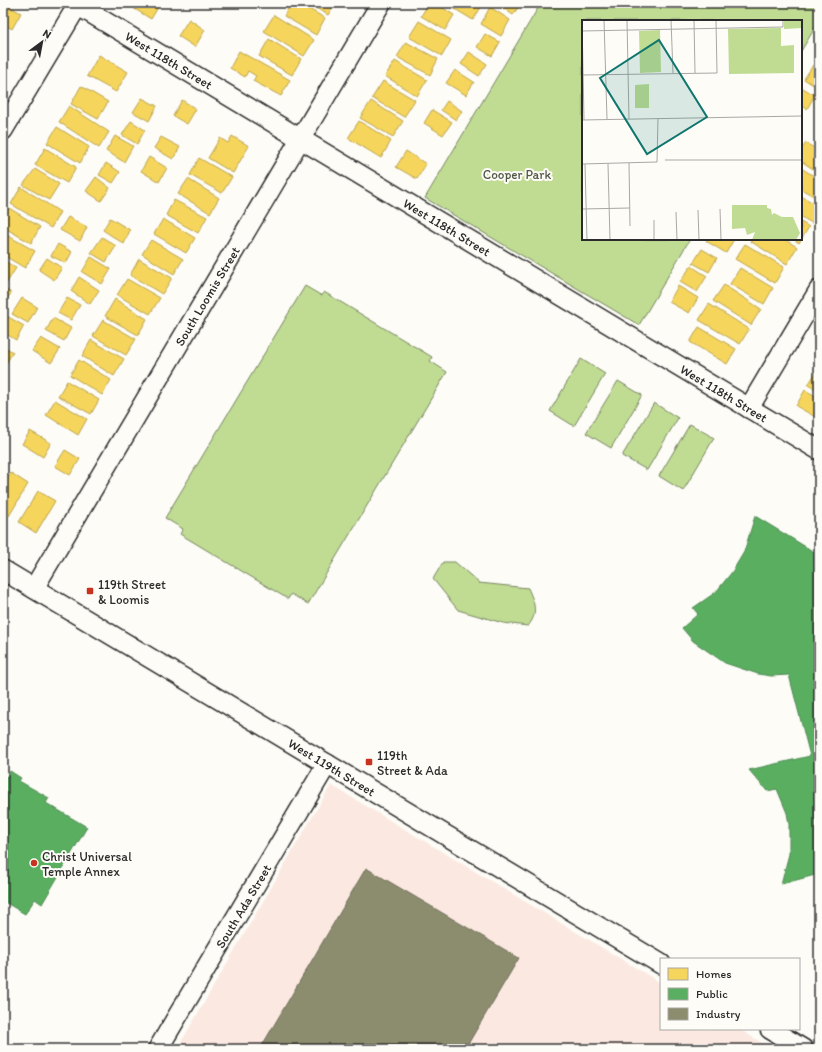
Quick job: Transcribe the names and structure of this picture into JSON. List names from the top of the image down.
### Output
{
  "streets": {
    "street": [
      "West 118th Street",
      "South Loomis Street",
      "West 119th Street",
      "South Ada Street"
    ]
  },
  "crossings": [
    ["West 118th Street", "South Loomis Street"],
    ["South Loomis Street", "West 119th Street"],
    ["West 119th Street", "South Ada Street"]
  ],
  "parks": ["Cooper Park"],
  "places": {
    "transit": ["119th Street & Loomis", "119th Street & Ada"],
    "other": ["Christ Universal Temple Annex"]
  },
  "legend": ["Homes", "Public", "Industry"],
  "north": "top right"
}
